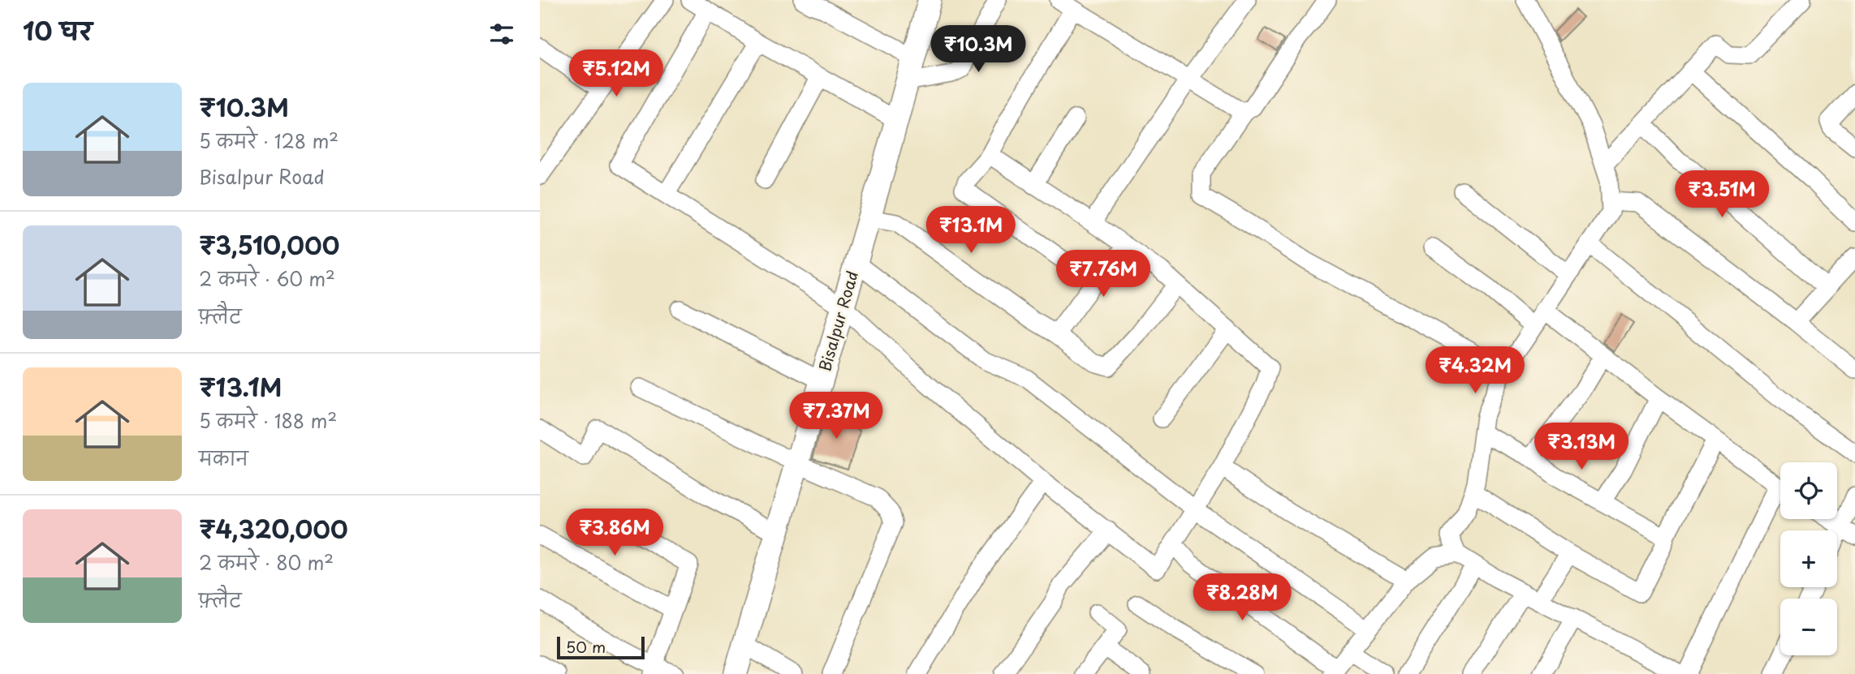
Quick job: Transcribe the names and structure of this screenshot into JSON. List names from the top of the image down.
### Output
{
  "streets": {
    "main road": ["Bisalpur Road"]
  },
  "scale_bar": "50 m",
  "page": {
    "heading": "10 घर",
    "price": [
      "₹10.3M",
      "₹5.12M",
      "₹3.51M",
      "₹13.1M",
      "₹7.76M",
      "₹4.32M",
      "₹7.37M",
      "₹3.13M",
      "₹3.86M",
      "₹8.28M"
    ],
    "list": [
      {
        "name": "₹10.3M",
        "note": "5 कमरे · 128 m² · Bisalpur Road"
      },
      {
        "name": "₹3,510,000",
        "note": "2 कमरे · 60 m² · फ़्लैट"
      },
      {
        "name": "₹13.1M",
        "note": "5 कमरे · 188 m² · मकान"
      },
      {
        "name": "₹4,320,000",
        "note": "2 कमरे · 80 m² · फ़्लैट"
      }
    ],
    "map_buttons": ["+", "−"],
    "scale": "50 m"
  }
}
